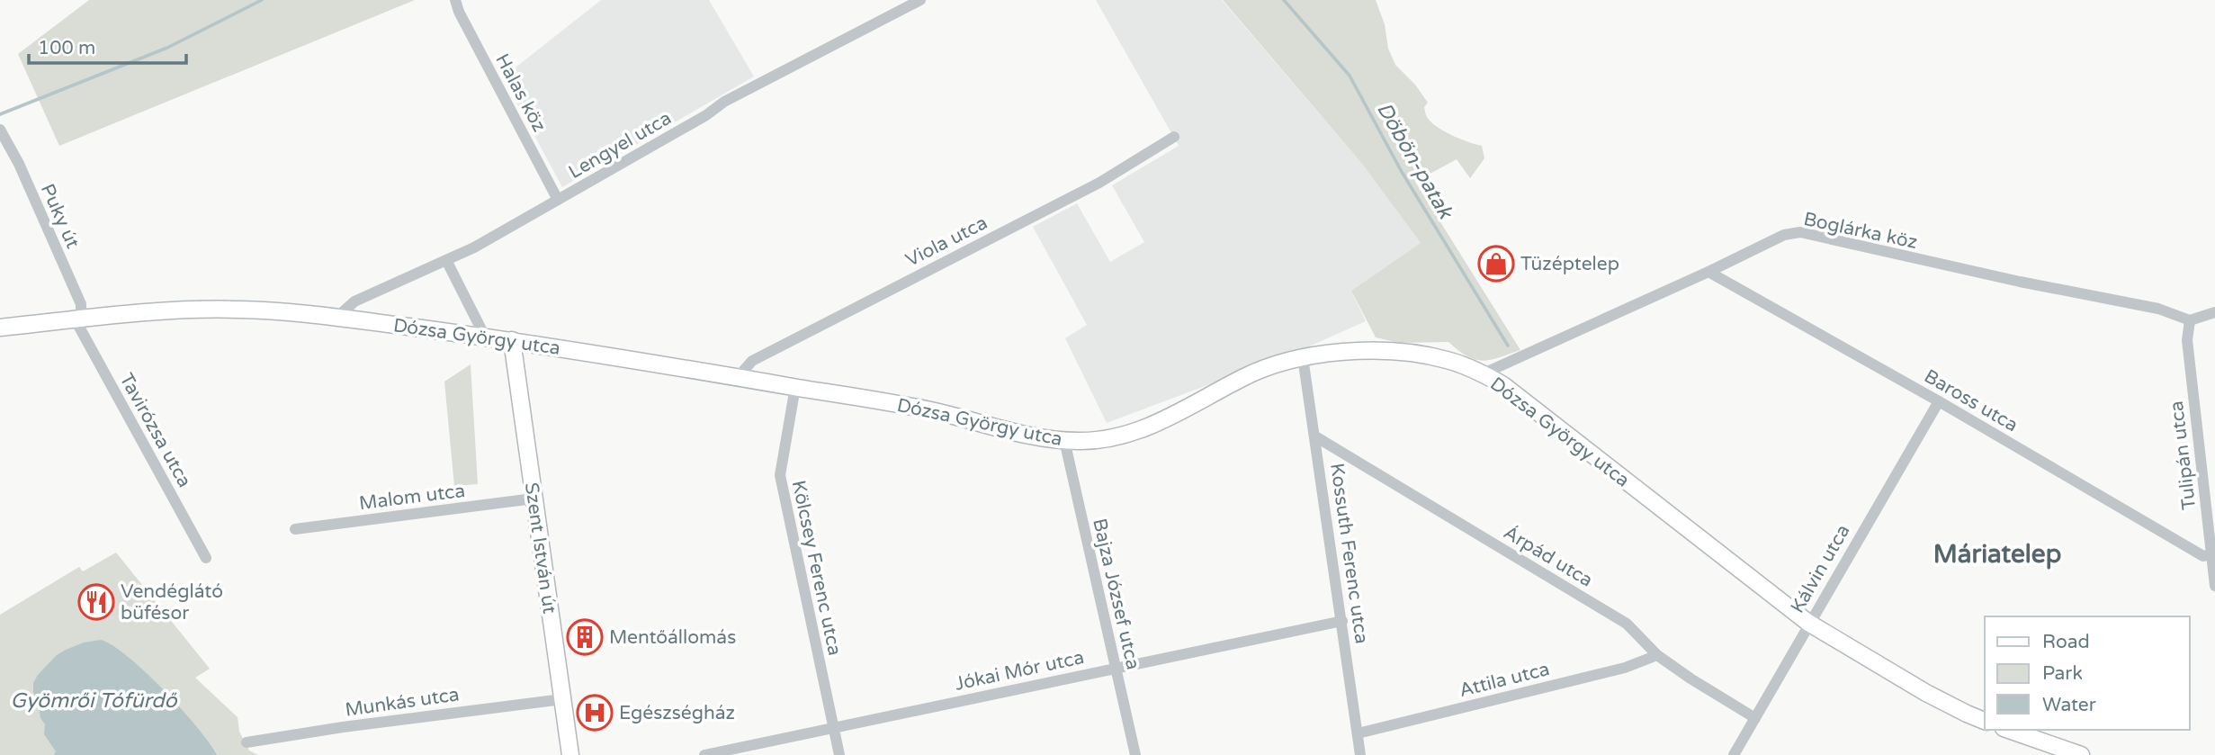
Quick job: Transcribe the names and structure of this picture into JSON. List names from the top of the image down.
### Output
{
  "streets": {
    "main road": ["Dózsa György utca", "Szent István út"],
    "street": [
      "Halas köz",
      "Lengyel utca",
      "Puky út",
      "Boglárka köz",
      "Viola utca",
      "Baross utca",
      "Tavirózsa utca",
      "Tulipán utca",
      "Malom utca",
      "Kossuth Ferenc utca",
      "Árpád utca",
      "Kölcsey Ferenc utca",
      "Kálvin utca",
      "Bajza József utca",
      "Jókai Mór utca",
      "Attila utca",
      "Munkás utca"
    ]
  },
  "crossings": [
    ["Halas köz", "Lengyel utca"],
    ["Lengyel utca", "Dózsa György utca"],
    ["Puky út", "Dózsa György utca"],
    ["Puky út", "Tavirózsa utca"],
    ["Boglárka köz", "Dózsa György utca"],
    ["Boglárka köz", "Baross utca"],
    ["Boglárka köz", "Tulipán utca"],
    ["Viola utca", "Dózsa György utca"],
    ["Dózsa György utca", "Tavirózsa utca"],
    ["Dózsa György utca", "Szent István út"],
    ["Dózsa György utca", "Kossuth Ferenc utca"],
    ["Dózsa György utca", "Kölcsey Ferenc utca"],
    ["Dózsa György utca", "Kálvin utca"],
    ["Dózsa György utca", "Bajza József utca"],
    ["Baross utca", "Tulipán utca"],
    ["Baross utca", "Kálvin utca"],
    ["Malom utca", "Szent István út"],
    ["Szent István út", "Munkás utca"],
    ["Kossuth Ferenc utca", "Árpád utca"],
    ["Kossuth Ferenc utca", "Jókai Mór utca"],
    ["Kossuth Ferenc utca", "Attila utca"],
    ["Árpád utca", "Kálvin utca"],
    ["Árpád utca", "Attila utca"],
    ["Kölcsey Ferenc utca", "Jókai Mór utca"],
    ["Bajza József utca", "Jókai Mór utca"]
  ],
  "districts": ["Máriatelep"],
  "water": ["Döbön-patak", "Gyömrői Tófürdő"],
  "places": {
    "shop": ["Tüzéptelep"],
    "restaurant": ["Vendéglátó büfésor"],
    "building": ["Mentőállomás"],
    "hospital": ["Egészségház"]
  },
  "legend": ["Road", "Park", "Water"],
  "scale_bar": "100 m"
}
